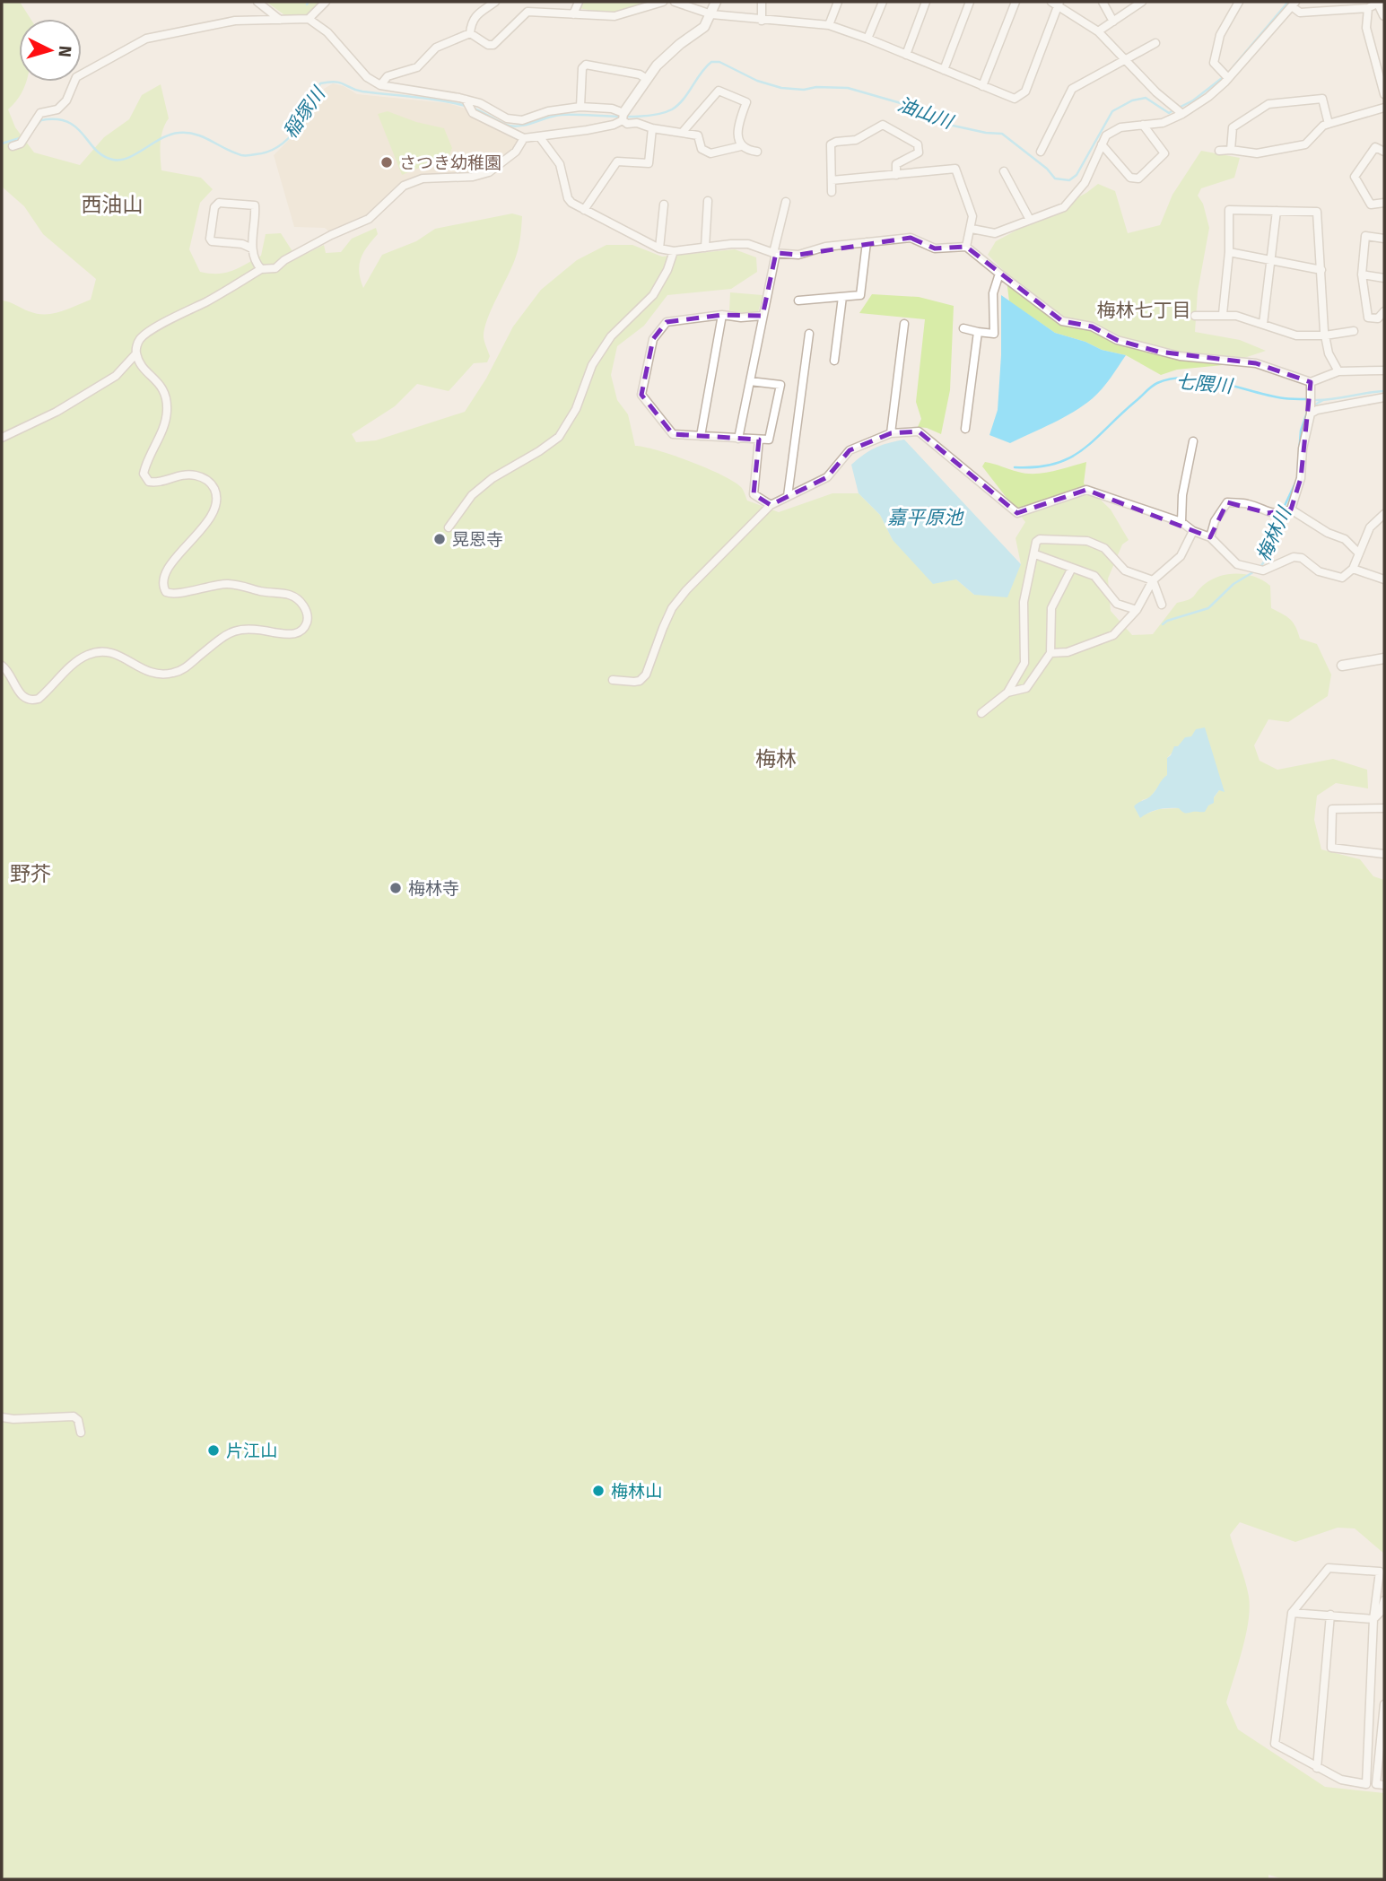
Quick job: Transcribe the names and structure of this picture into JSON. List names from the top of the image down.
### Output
{
  "districts": [
    "西油山",
    "梅林七丁目",
    "梅林",
    "野芥"
  ],
  "water": [
    "稲塚川",
    "油山川",
    "七隈川",
    "嘉平原池",
    "梅林川"
  ],
  "places": [
    "さつき幼稚園",
    "晃恩寺",
    "梅林寺",
    "片江山",
    "梅林山"
  ],
  "north": "right"
}
